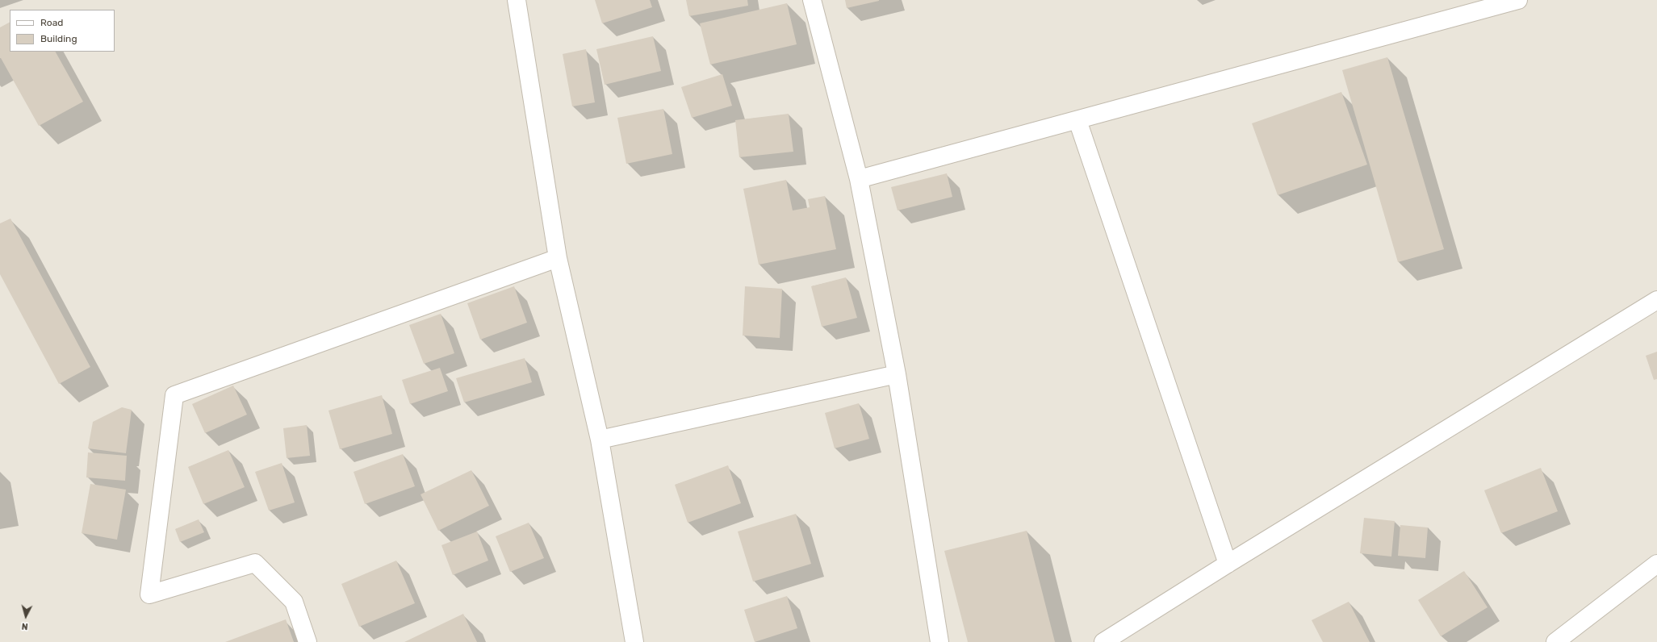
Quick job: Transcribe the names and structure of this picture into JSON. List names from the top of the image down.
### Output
{
  "legend": ["Road", "Building"],
  "north": "bottom"
}
